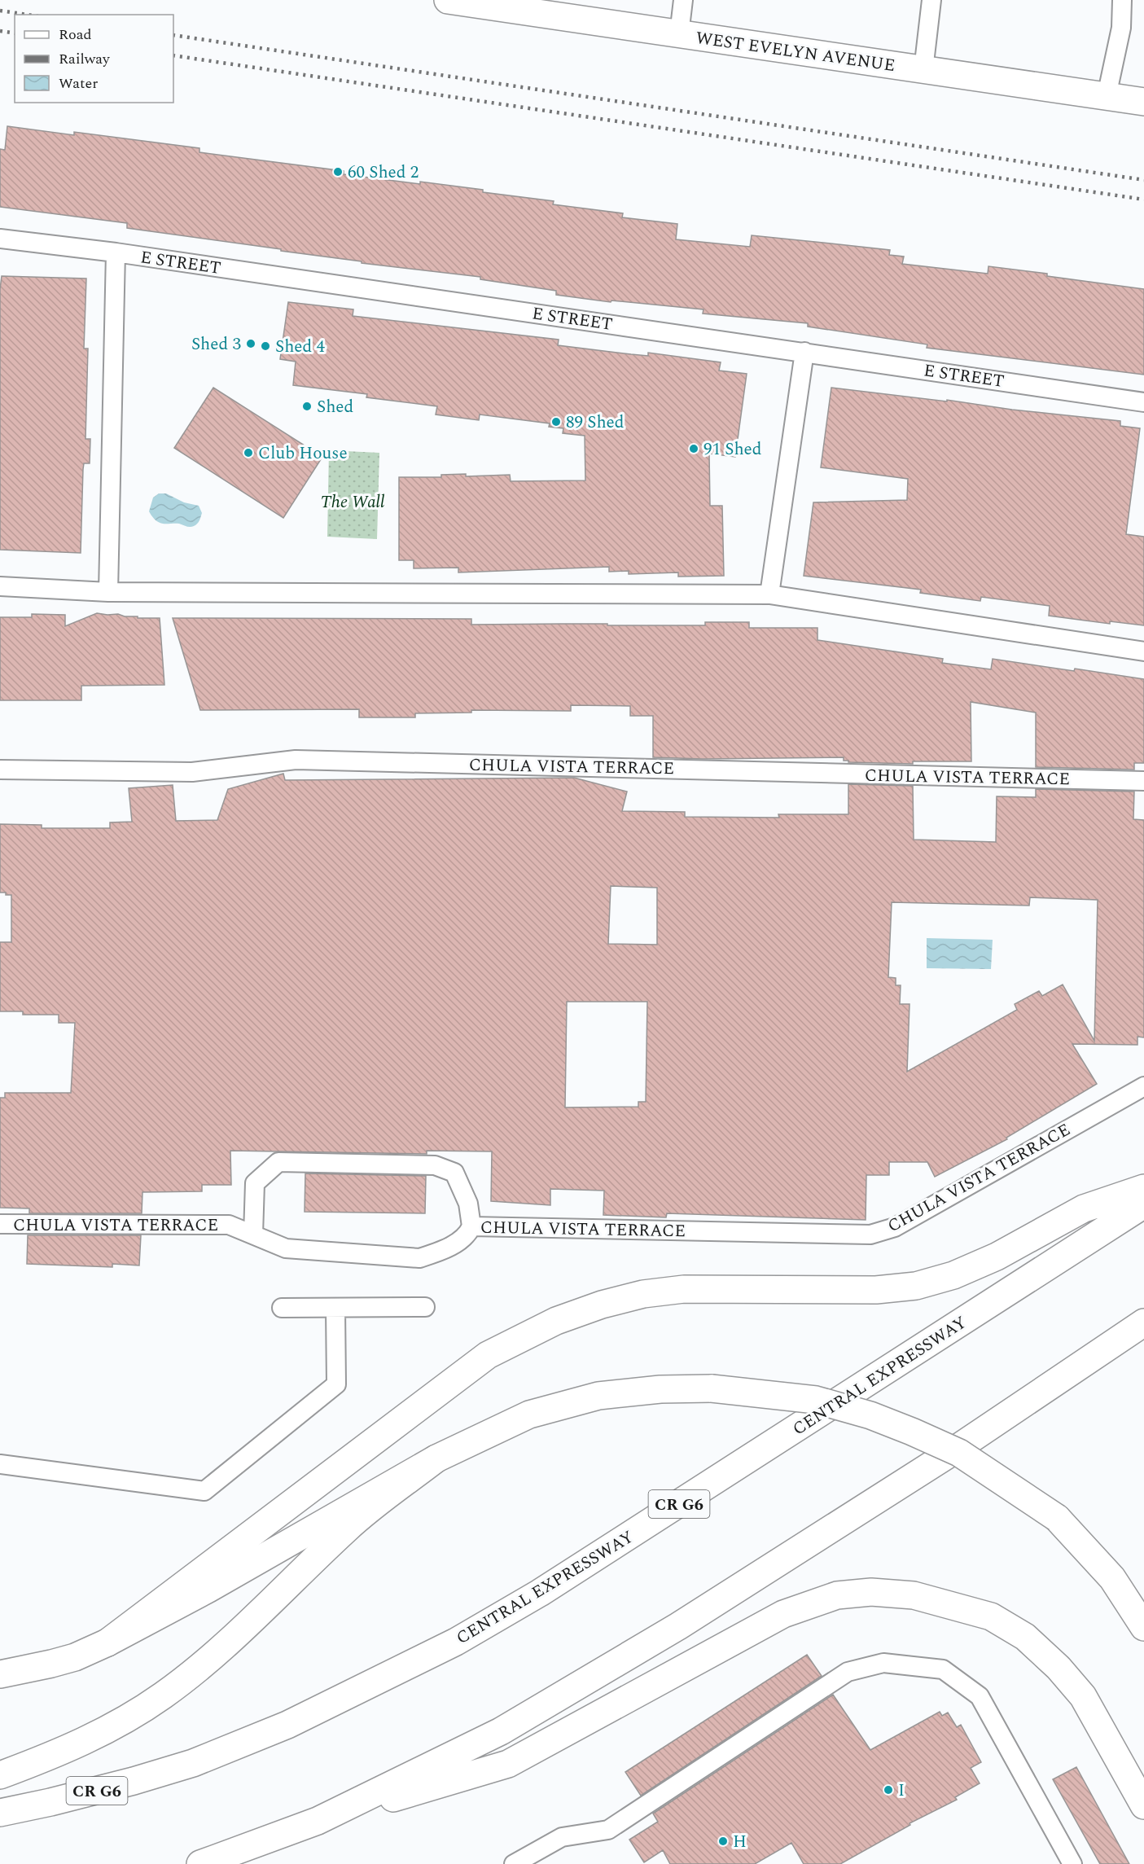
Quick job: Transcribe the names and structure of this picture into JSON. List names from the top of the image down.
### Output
{
  "streets": {
    "main road": ["WEST EVELYN AVENUE", "CENTRAL EXPRESSWAY", "CR G6"],
    "lane": ["E STREET", "CHULA VISTA TERRACE"]
  },
  "parks": ["The Wall"],
  "places": [
    "60 Shed 2",
    "Shed 3",
    "Shed 4",
    "Shed",
    "89 Shed",
    "91 Shed",
    "Club House",
    "I",
    "H"
  ],
  "legend": ["Road", "Railway", "Water"]
}
